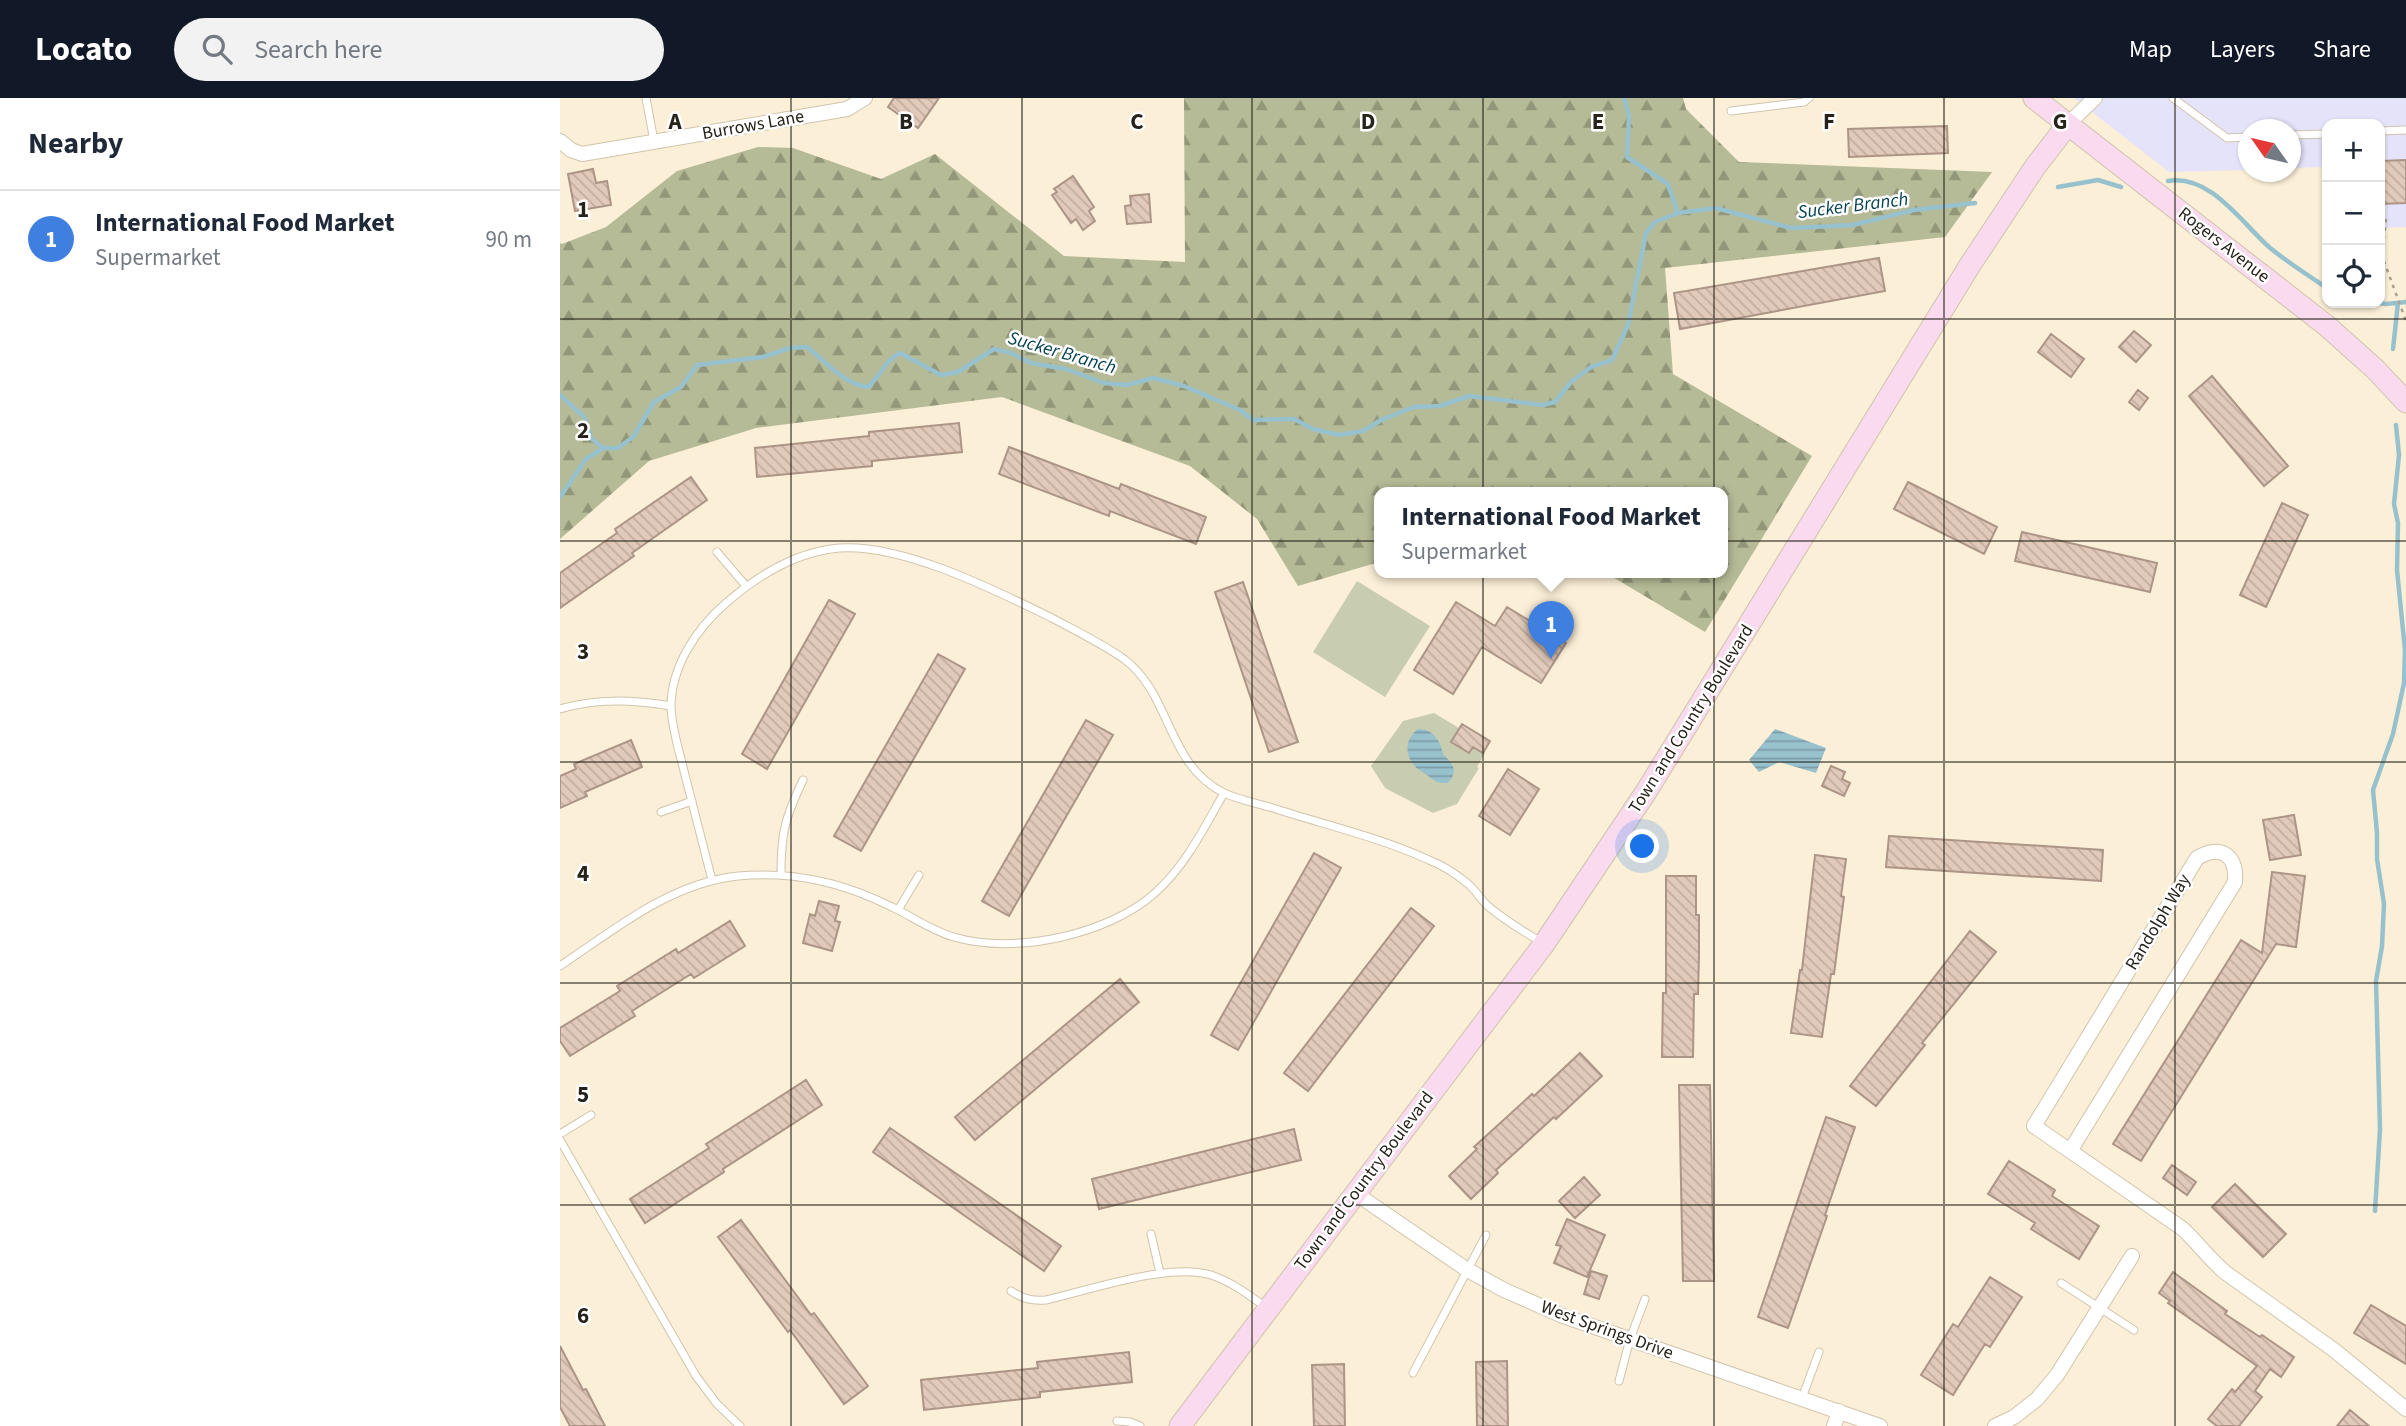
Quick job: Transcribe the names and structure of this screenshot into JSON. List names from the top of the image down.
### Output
{
  "streets": {
    "street": [
      "Burrows Lane",
      "Rogers Avenue",
      "Town and Country Boulevard",
      "Randolph Way",
      "West Springs Drive"
    ]
  },
  "crossings": [
    ["Rogers Avenue", "Town and Country Boulevard"],
    ["Town and Country Boulevard", "West Springs Drive"]
  ],
  "water": ["Sucker Branch"],
  "north": "top left",
  "page": {
    "header": "Locato",
    "search": "Search here",
    "nav": ["Map", "Layers", "Share"],
    "heading": "Nearby",
    "map_buttons": ["+", "−"],
    "list": [
      {
        "mark": "1",
        "name": "International Food Market",
        "note": "Supermarket",
        "value": "90 m"
      }
    ],
    "popup": ["International Food Market", "Supermarket"],
    "pins": "1"
  },
  "grid": {
    "columns": [
      "A",
      "B",
      "C",
      "D",
      "E",
      "F",
      "G"
    ],
    "rows": [
      "1",
      "2",
      "3",
      "4",
      "5",
      "6"
    ]
  }
}
